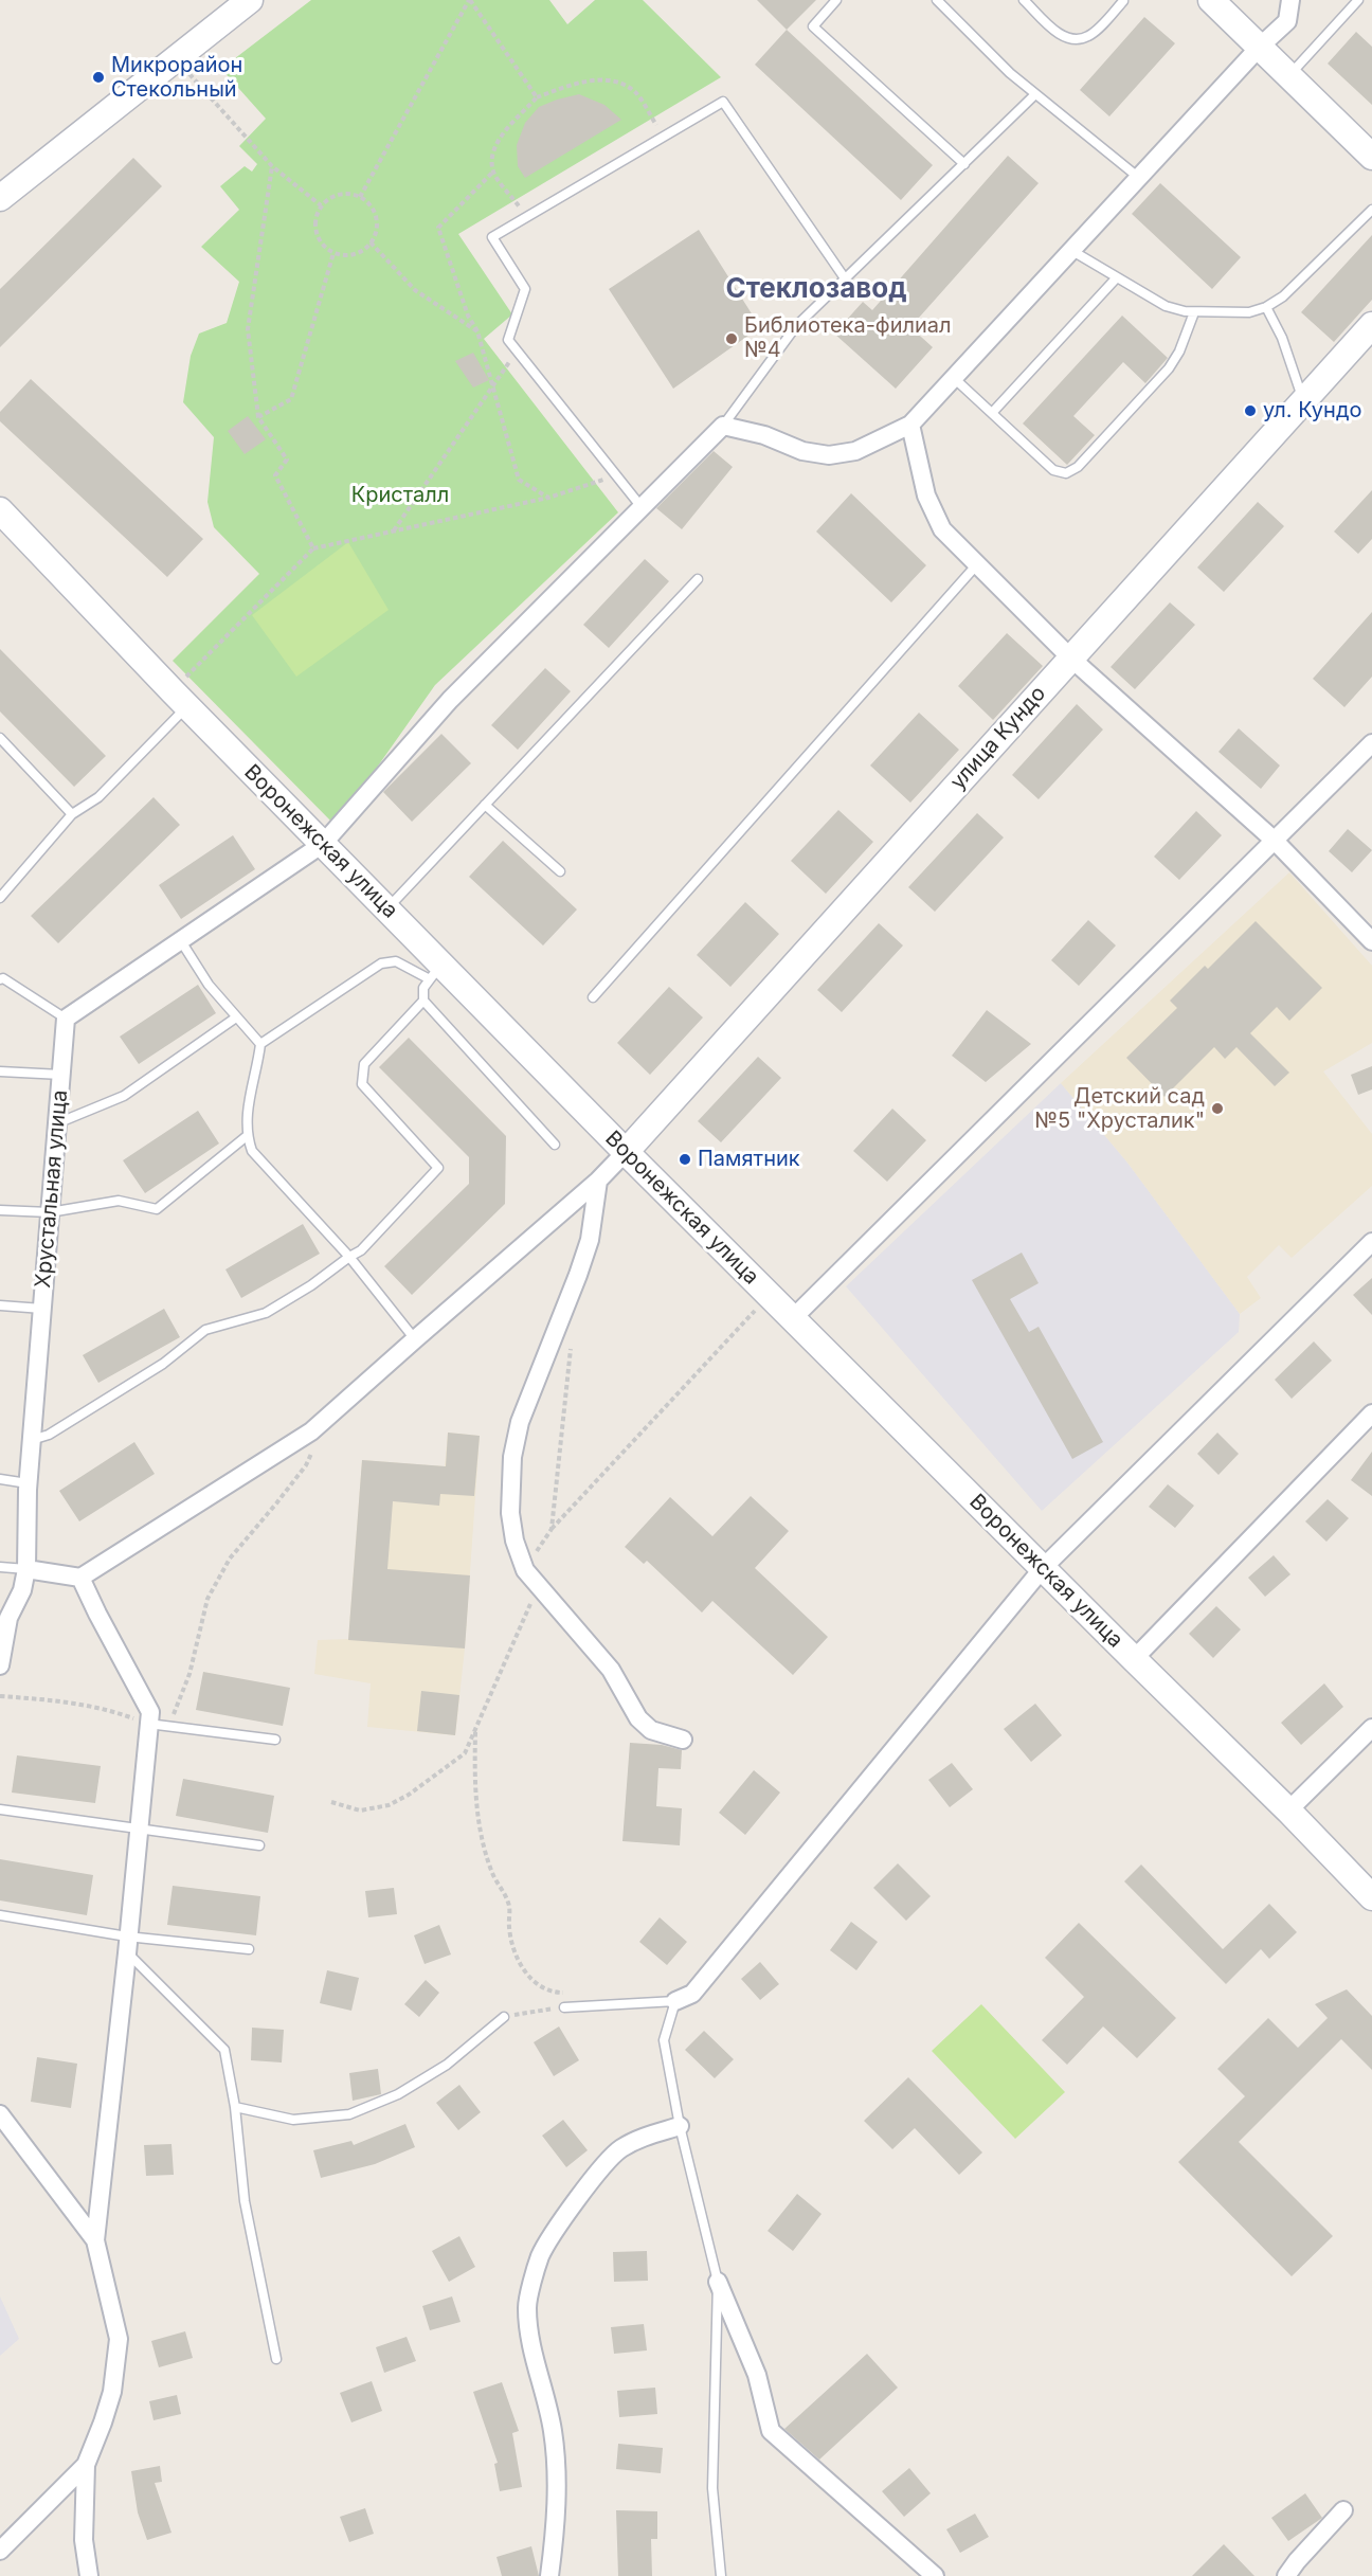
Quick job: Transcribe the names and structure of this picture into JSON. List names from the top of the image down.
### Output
{
  "streets": {
    "street": ["улица Кундо", "Воронежская улица", "Хрустальная улица"]
  },
  "crossings": [
    ["улица Кундо", "Воронежская улица"]
  ],
  "districts": ["Стеклозавод"],
  "parks": ["Кристалл"],
  "places": [
    "Микрорайон Стекольный",
    "Библиотека-филиал №4",
    "ул. Кундо",
    "Детский сад №5 \"Хрусталик\"",
    "Памятник"
  ]
}
